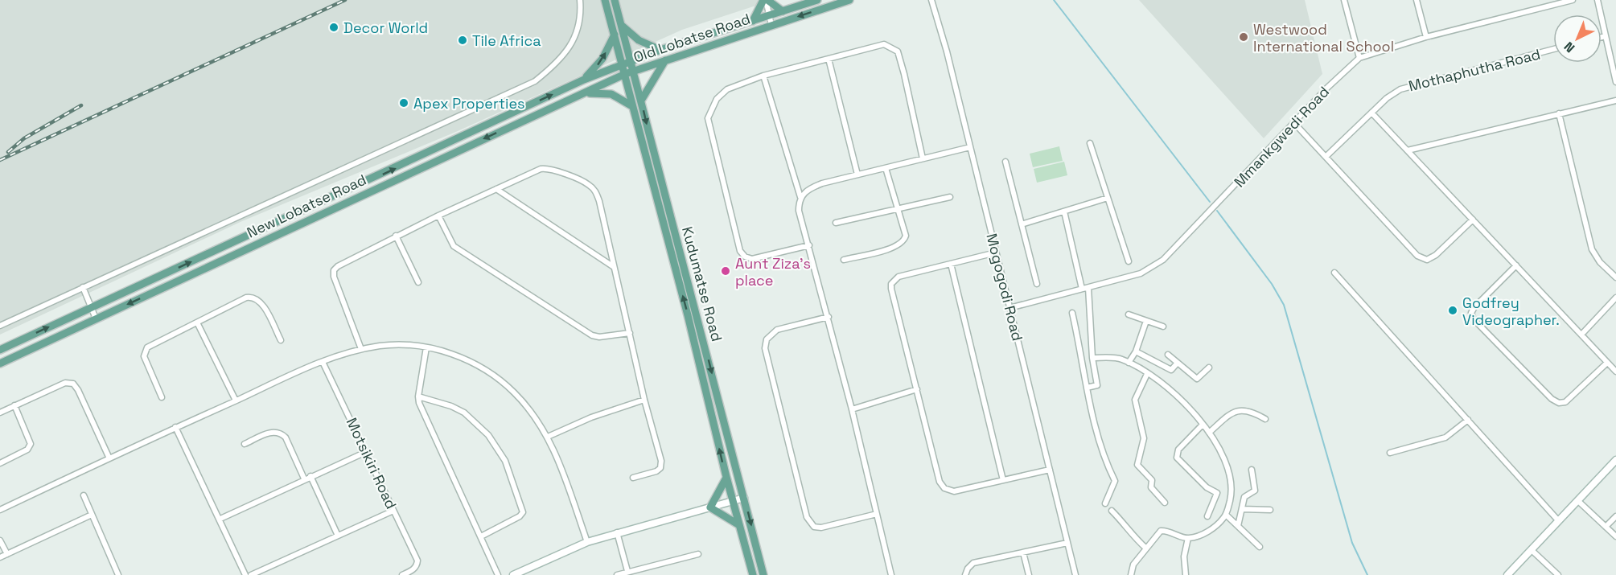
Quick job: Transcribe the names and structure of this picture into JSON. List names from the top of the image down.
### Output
{
  "streets": {
    "main road": ["Old Lobatse Road", "New Lobatse Road", "Kudumatse Road"],
    "street": [
      "Mothaphutha Road",
      "Mmankgwedi Road",
      "Mogogodi Road",
      "Motsikiri Road"
    ]
  },
  "crossings": [
    ["Old Lobatse Road", "New Lobatse Road"],
    ["Old Lobatse Road", "Kudumatse Road"],
    ["Mmankgwedi Road", "Mogogodi Road"],
    ["New Lobatse Road", "Kudumatse Road"]
  ],
  "places": [
    "Decor World",
    "Westwood International School",
    "Tile Africa",
    "Apex Properties",
    "Aunt Ziza's place",
    "Godfrey Videographer."
  ],
  "north": "bottom left"
}
